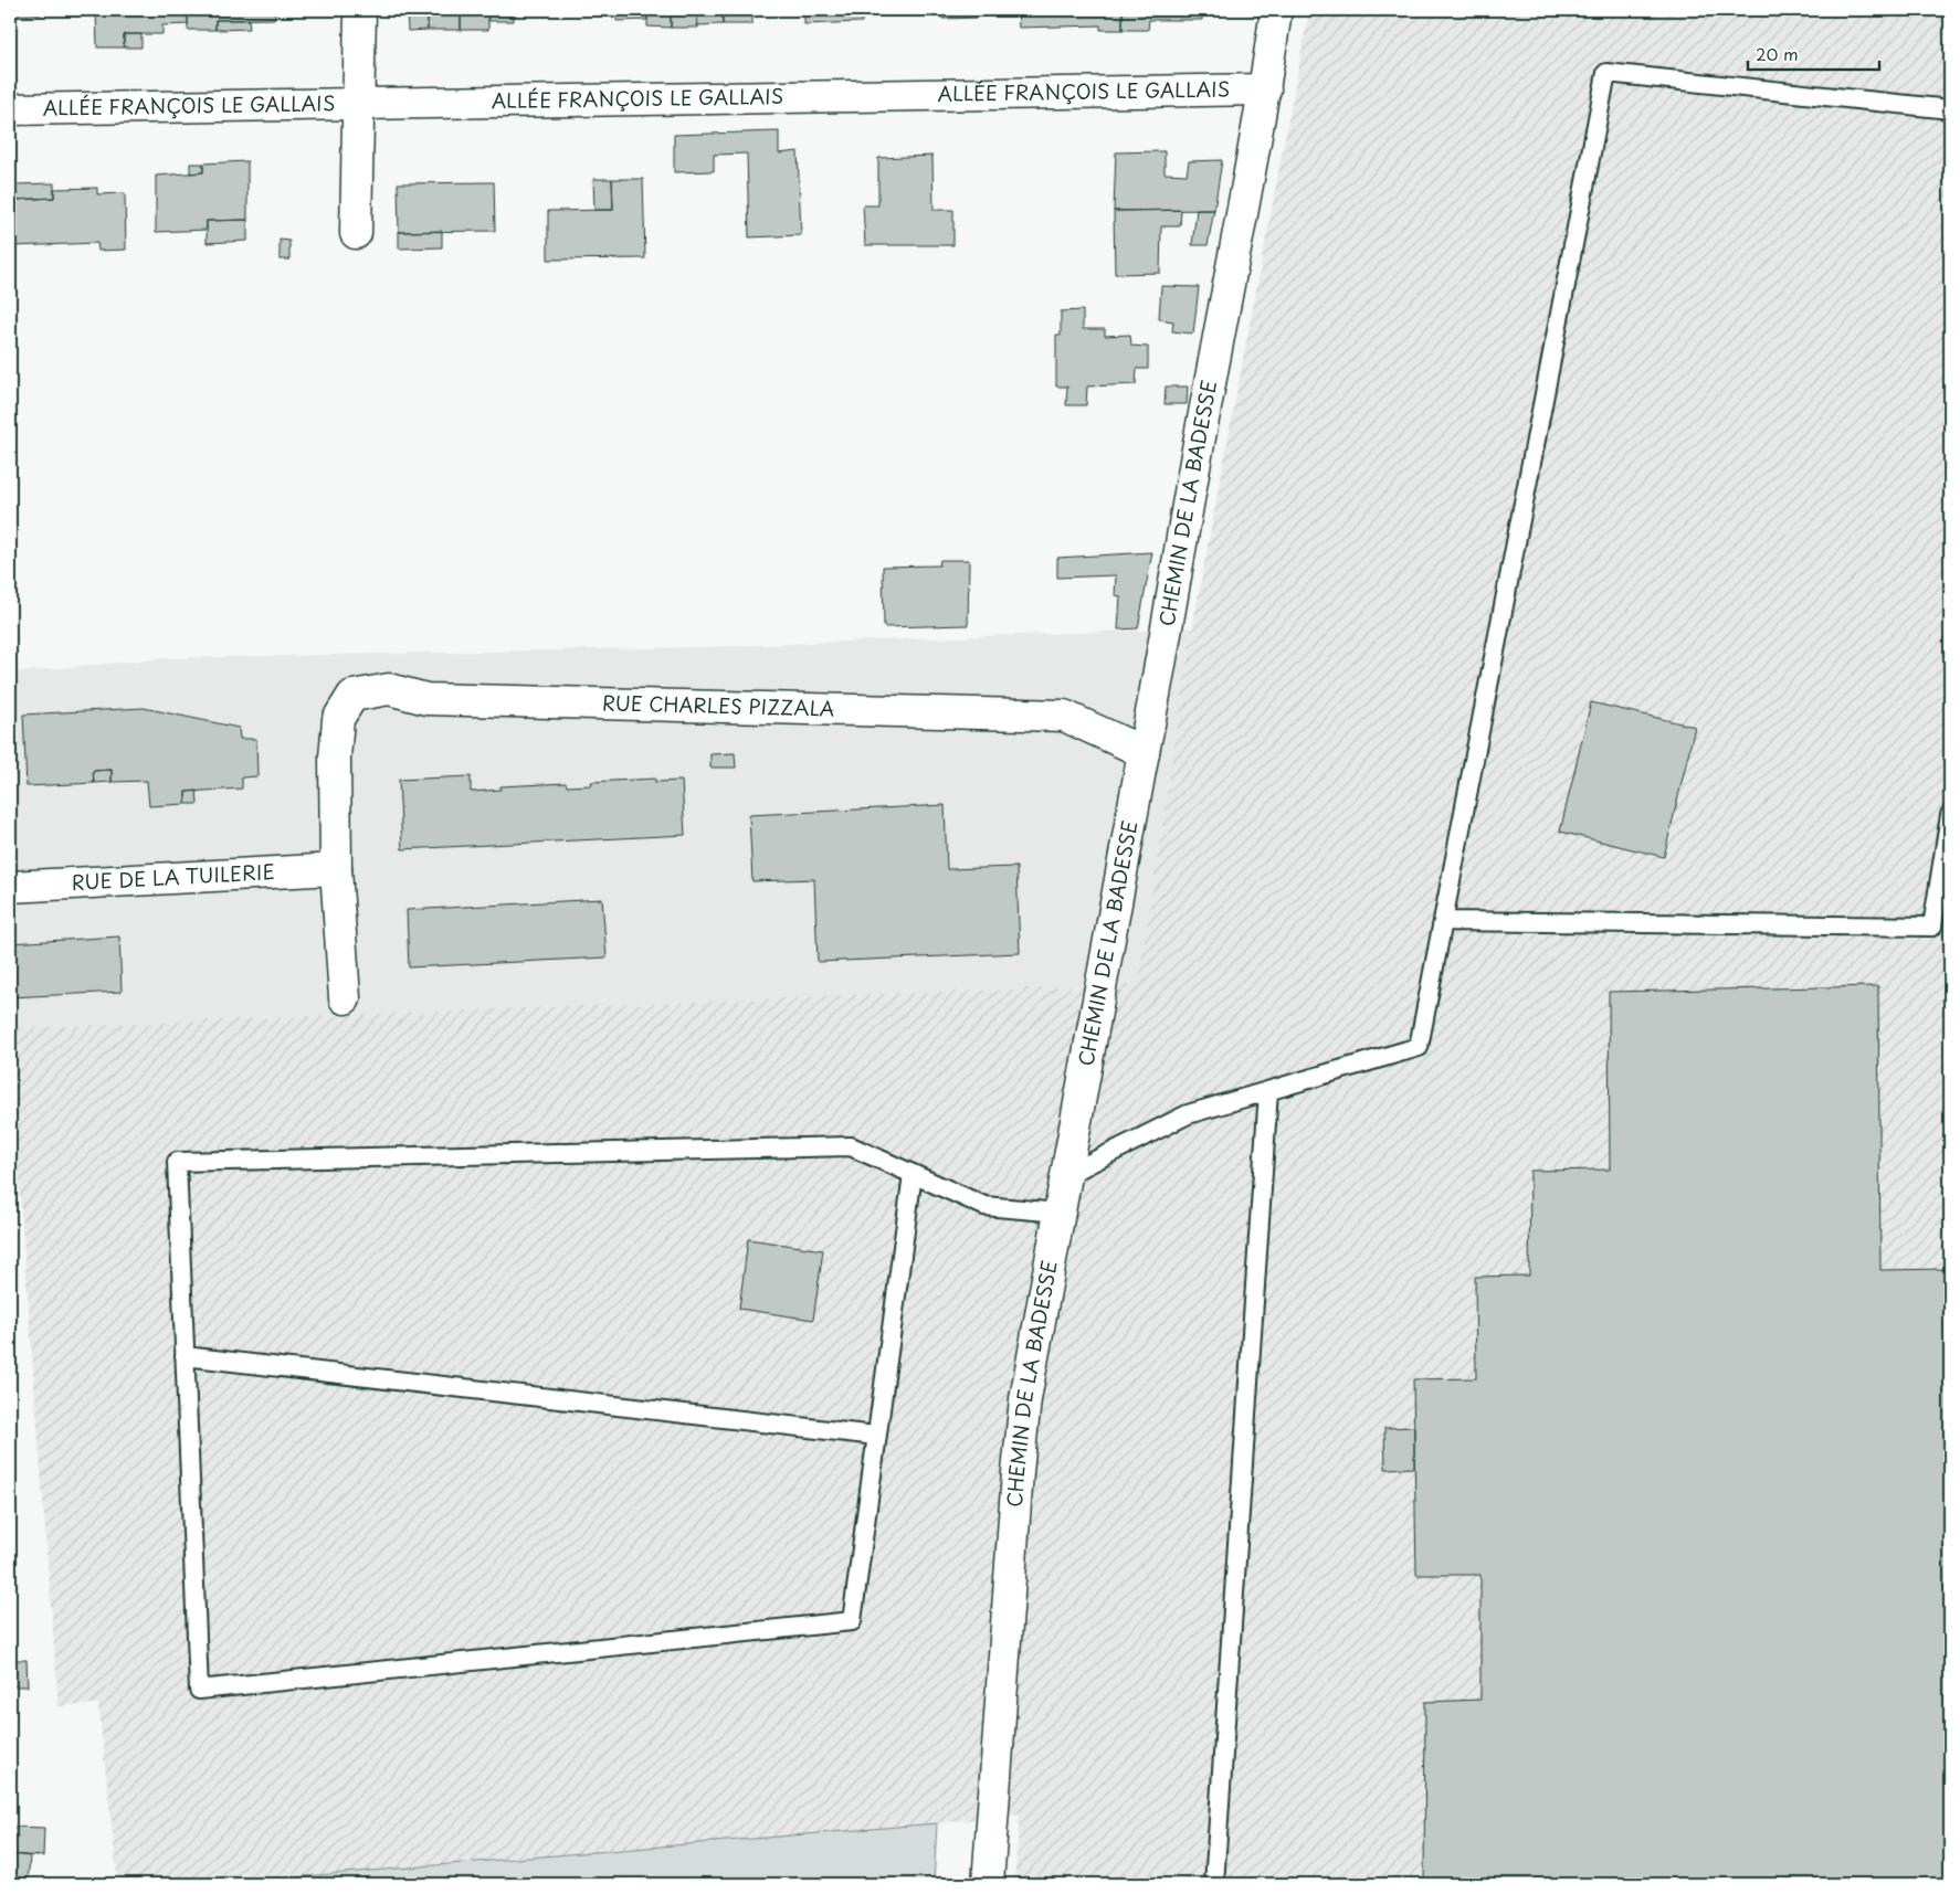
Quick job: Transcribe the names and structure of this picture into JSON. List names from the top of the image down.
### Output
{
  "streets": {
    "street": [
      "ALLÉE FRANÇOIS LE GALLAIS",
      "CHEMIN DE LA BADESSE",
      "RUE CHARLES PIZZALA",
      "RUE DE LA TUILERIE"
    ]
  },
  "crossings": [
    ["ALLÉE FRANÇOIS LE GALLAIS", "CHEMIN DE LA BADESSE"],
    ["CHEMIN DE LA BADESSE", "RUE CHARLES PIZZALA"],
    ["RUE CHARLES PIZZALA", "RUE DE LA TUILERIE"]
  ],
  "scale_bar": "20 m"
}
